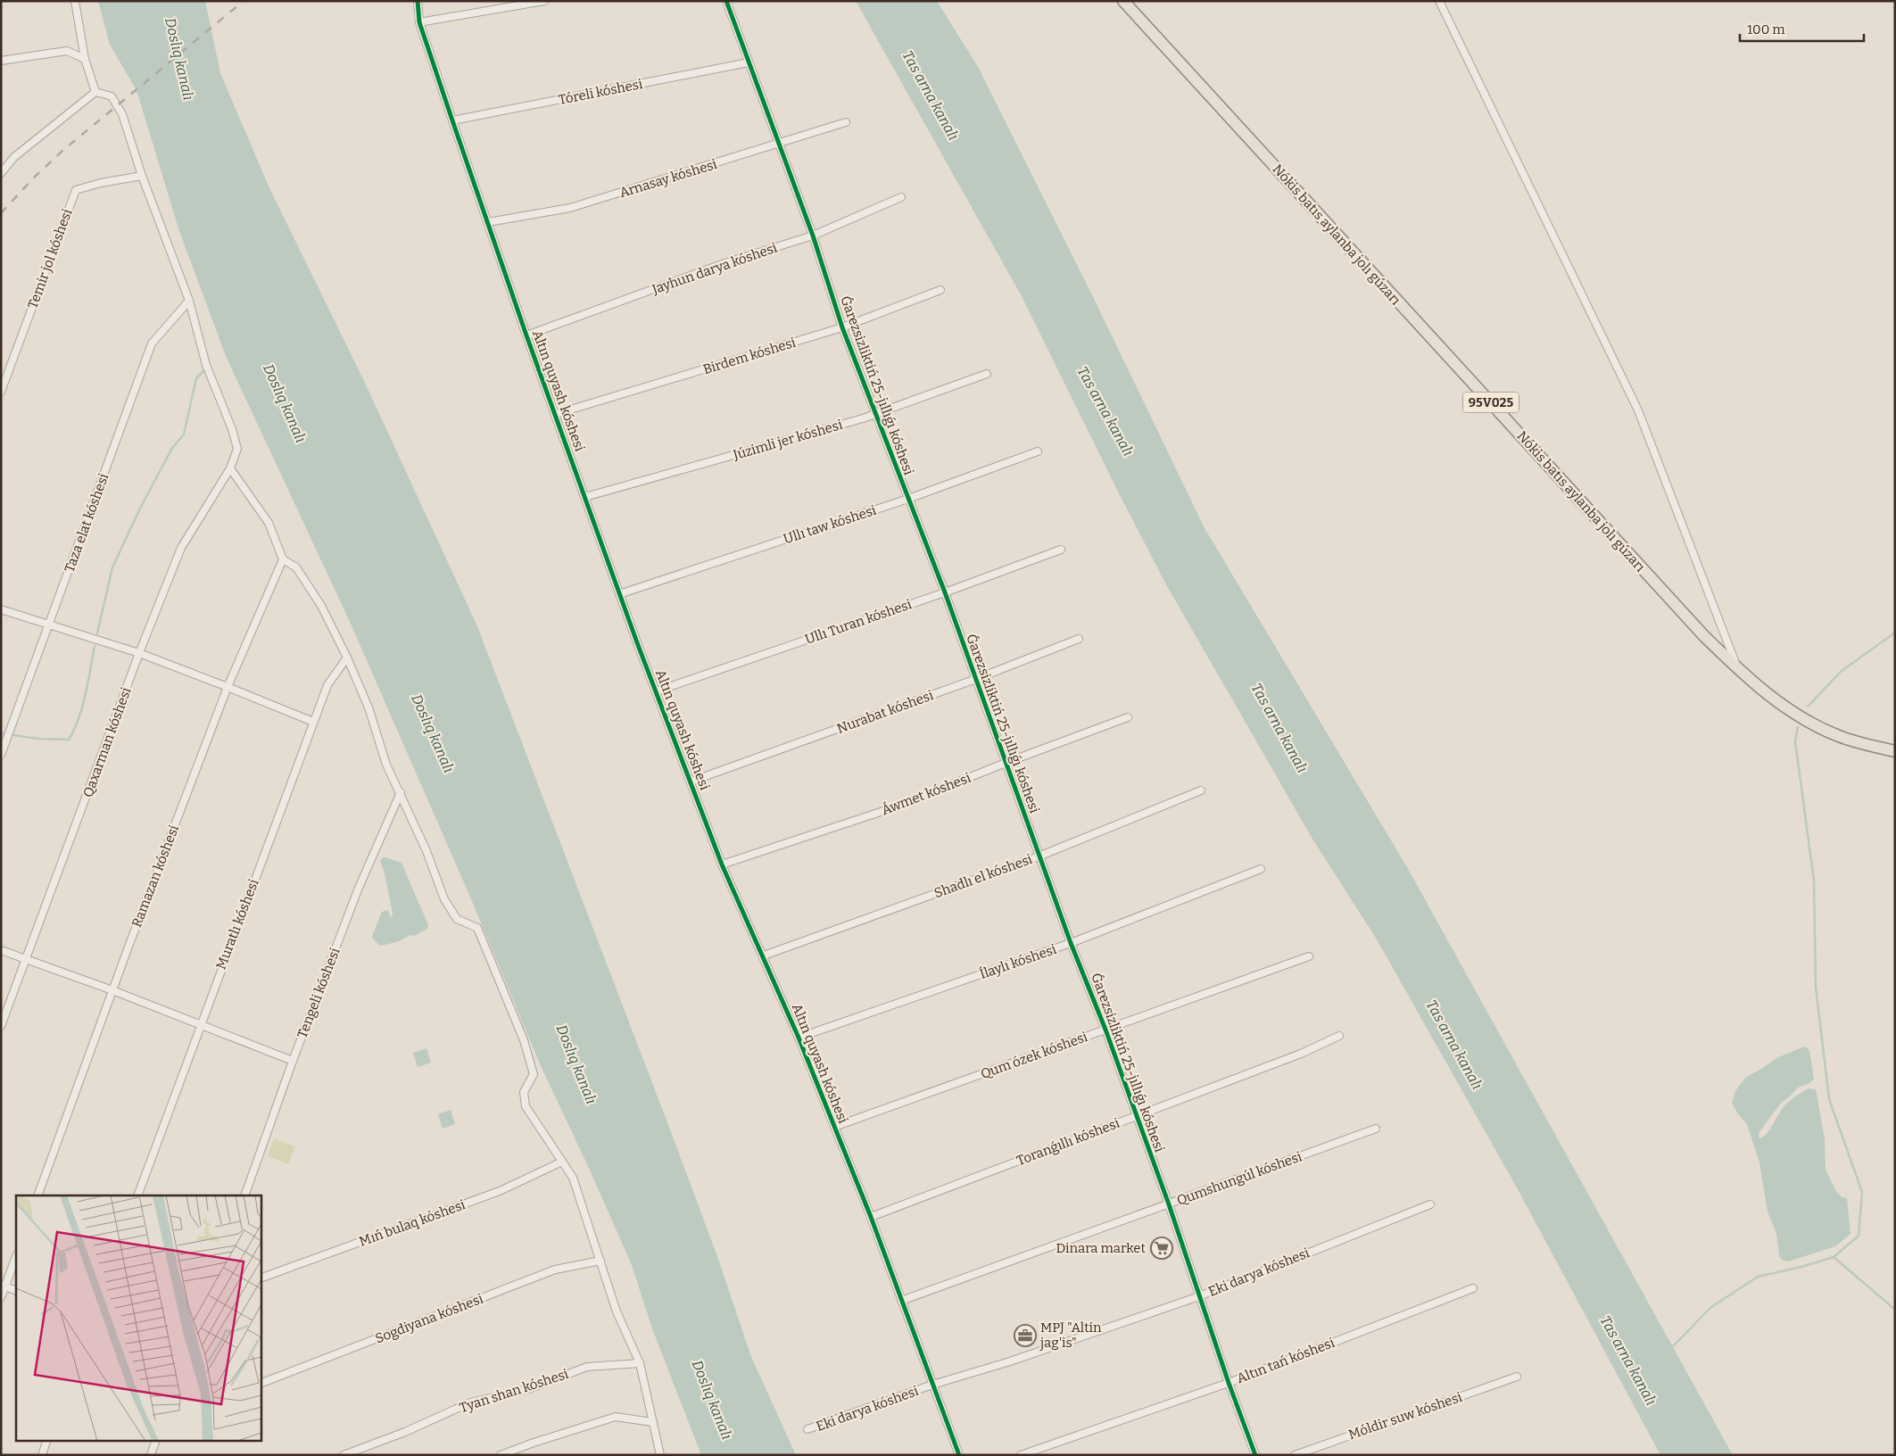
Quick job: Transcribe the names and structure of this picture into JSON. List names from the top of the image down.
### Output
{
  "streets": {
    "main road": ["Nókis batıs aylanba jolı gúzarı", "95V025"],
    "street": [
      "Tóreli kóshesi",
      "Arnasay kóshesi",
      "Temir jol kóshesi",
      "Jayhun darya kóshesi",
      "Birdem kóshesi",
      "Ǵarezsizliktiń 25-jıllıǵı kóshesi",
      "Altın quyash kóshesi",
      "Júzimli jer kóshesi",
      "Taza elat kóshesi",
      "Ullı taw kóshesi",
      "Ullı Turan kóshesi",
      "Nurabat kóshesi",
      "Qaxarman kóshesi",
      "Áwmet kóshesi",
      "Ramazan kóshesi",
      "Shadlı el kóshesi",
      "Muratlı kóshesi",
      "Ílaylı kóshesi",
      "Tengeli kóshesi",
      "Qum ózek kóshesi",
      "Toranǵıllı kóshesi",
      "Qumshungúl kóshesi",
      "Mıń bulaq kóshesi",
      "Eki darya kóshesi",
      "Sogdiyana kóshesi",
      "Altın tań kóshesi",
      "Tyan shan kóshesi",
      "Móldir suw kóshesi"
    ]
  },
  "crossings": [
    ["Tóreli kóshesi", "Ǵarezsizliktiń 25-jıllıǵı kóshesi"],
    ["Tóreli kóshesi", "Altın quyash kóshesi"],
    ["Arnasay kóshesi", "Ǵarezsizliktiń 25-jıllıǵı kóshesi"],
    ["Arnasay kóshesi", "Altın quyash kóshesi"],
    ["Temir jol kóshesi", "Qaxarman kóshesi"],
    ["Jayhun darya kóshesi", "Ǵarezsizliktiń 25-jıllıǵı kóshesi"],
    ["Jayhun darya kóshesi", "Altın quyash kóshesi"],
    ["Birdem kóshesi", "Ǵarezsizliktiń 25-jıllıǵı kóshesi"],
    ["Birdem kóshesi", "Altın quyash kóshesi"],
    ["Ǵarezsizliktiń 25-jıllıǵı kóshesi", "Júzimli jer kóshesi"],
    ["Ǵarezsizliktiń 25-jıllıǵı kóshesi", "Ullı taw kóshesi"],
    ["Ǵarezsizliktiń 25-jıllıǵı kóshesi", "Ullı Turan kóshesi"],
    ["Ǵarezsizliktiń 25-jıllıǵı kóshesi", "Nurabat kóshesi"],
    ["Ǵarezsizliktiń 25-jıllıǵı kóshesi", "Áwmet kóshesi"],
    ["Ǵarezsizliktiń 25-jıllıǵı kóshesi", "Shadlı el kóshesi"],
    ["Ǵarezsizliktiń 25-jıllıǵı kóshesi", "Ílaylı kóshesi"],
    ["Ǵarezsizliktiń 25-jıllıǵı kóshesi", "Qum ózek kóshesi"],
    ["Ǵarezsizliktiń 25-jıllıǵı kóshesi", "Toranǵıllı kóshesi"],
    ["Ǵarezsizliktiń 25-jıllıǵı kóshesi", "Qumshungúl kóshesi"],
    ["Ǵarezsizliktiń 25-jıllıǵı kóshesi", "Eki darya kóshesi"],
    ["Ǵarezsizliktiń 25-jıllıǵı kóshesi", "Altın tań kóshesi"],
    ["Altın quyash kóshesi", "Júzimli jer kóshesi"],
    ["Altın quyash kóshesi", "Ullı taw kóshesi"],
    ["Altın quyash kóshesi", "Ullı Turan kóshesi"],
    ["Altın quyash kóshesi", "Nurabat kóshesi"],
    ["Altın quyash kóshesi", "Áwmet kóshesi"],
    ["Altın quyash kóshesi", "Shadlı el kóshesi"],
    ["Altın quyash kóshesi", "Ílaylı kóshesi"],
    ["Altın quyash kóshesi", "Qum ózek kóshesi"],
    ["Altın quyash kóshesi", "Toranǵıllı kóshesi"],
    ["Altın quyash kóshesi", "Qumshungúl kóshesi"],
    ["Altın quyash kóshesi", "Eki darya kóshesi"],
    ["Taza elat kóshesi", "Qaxarman kóshesi"]
  ],
  "water": ["Doslıq kanalı", "Tas arna kanalı"],
  "places": {
    "supermarket": ["Dinara market"],
    "office": ["MPJ \"Altin jag'is\""]
  },
  "scale_bar": "100 m"
}
